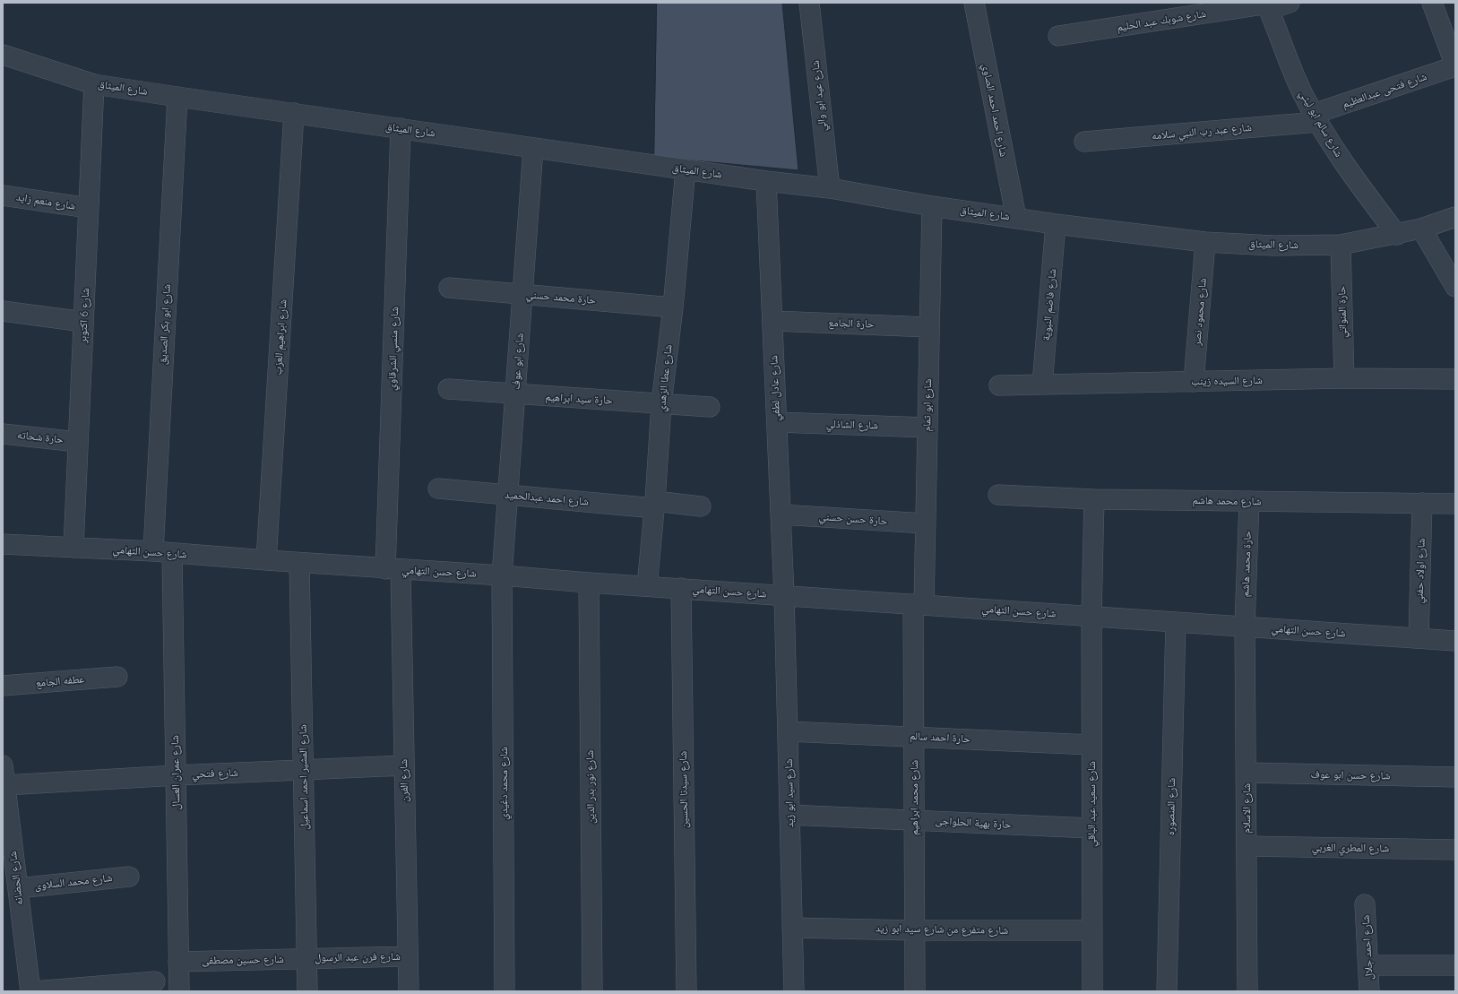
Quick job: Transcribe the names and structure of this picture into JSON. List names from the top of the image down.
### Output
{
  "streets": {
    "street": [
      "شارع شوبك عبد الحليم",
      "شارع الميثاق",
      "شارع فتحى عبدالعظيم",
      "شارع عيد ابو والي",
      "شارع احمد احمد الصاوي",
      "شارع سالم ابو ليثي",
      "شارع عبد رب النبي سلامه",
      "شارع منعم زايد",
      "حارة محمد حسني",
      "شارع فاضم النبوية",
      "شارع محمود نصر",
      "حارة المنواتي",
      "شارع 6 اكتوبر",
      "حارة الجامع",
      "شارع ابو بكر الصديق",
      "شارع ابراهيم العزب",
      "شارع منسي الشرقاوي",
      "شارع ابو عوف",
      "شارع عطا الزهدي",
      "شارع السيده زينب",
      "شارع عادل لطفي",
      "حارة سيد ابراهيم",
      "شارع ابو تمام",
      "شارع الشاذلي",
      "حارة شحاته",
      "شارع احمد عبدالحميد",
      "شارع محمد هاشم",
      "حارة حسن حسني",
      "شارع حسن التهامي",
      "حارة محمد هاشم",
      "شارع اولاد حفني",
      "عطفه الجامع",
      "حارة احمد سالم",
      "شارع عمران العسال",
      "شارع فتحي",
      "شارع حسن ابو عوف",
      "شارع المشير احمد اسماعيل",
      "شارع الفرن",
      "شارع محمد دغيدي",
      "شارع نور بدر الدين",
      "شارع سيدنا الحسين",
      "شارع سيد ابو زيد",
      "شارع محمد ابراهيم",
      "شارع سعيد عبد الباقي",
      "شارع المنصوره",
      "شارع الاسلام",
      "حارة بهية الحلواجى",
      "شارع المطري الغربي",
      "شارع الحضانه",
      "شارع محمد السلاوى",
      "شارع متفرع من شارع سيد ابو زيد",
      "شارع احمد جلال",
      "شارع فرن عبد الرسول",
      "شارع حسين مصطفى"
    ]
  },
  "crossings": [
    ["شارع شوبك عبد الحليم", "شارع سالم ابو ليثي"],
    ["شارع الميثاق", "شارع عيد ابو والي"],
    ["شارع الميثاق", "شارع احمد احمد الصاوي"],
    ["شارع الميثاق", "شارع سالم ابو ليثي"],
    ["شارع الميثاق", "شارع فاضم النبوية"],
    ["شارع الميثاق", "شارع محمود نصر"],
    ["شارع الميثاق", "حارة المنواتي"],
    ["شارع الميثاق", "شارع 6 اكتوبر"],
    ["شارع الميثاق", "شارع ابو بكر الصديق"],
    ["شارع الميثاق", "شارع ابراهيم العزب"],
    ["شارع الميثاق", "شارع منسي الشرقاوي"],
    ["شارع الميثاق", "شارع ابو عوف"],
    ["شارع الميثاق", "شارع عطا الزهدي"],
    ["شارع الميثاق", "شارع عادل لطفي"],
    ["شارع الميثاق", "شارع ابو تمام"],
    ["شارع فتحى عبدالعظيم", "شارع سالم ابو ليثي"],
    ["شارع فتحى عبدالعظيم", "شارع عبد رب النبي سلامه"],
    ["شارع سالم ابو ليثي", "شارع عبد رب النبي سلامه"],
    ["شارع منعم زايد", "شارع 6 اكتوبر"],
    ["حارة محمد حسني", "شارع ابو عوف"],
    ["حارة محمد حسني", "شارع عطا الزهدي"],
    ["شارع فاضم النبوية", "شارع السيده زينب"],
    ["شارع محمود نصر", "شارع السيده زينب"],
    ["حارة المنواتي", "شارع السيده زينب"],
    ["شارع 6 اكتوبر", "حارة شحاته"],
    ["شارع 6 اكتوبر", "شارع حسن التهامي"],
    ["حارة الجامع", "شارع عادل لطفي"],
    ["حارة الجامع", "شارع ابو تمام"],
    ["شارع ابو بكر الصديق", "شارع حسن التهامي"],
    ["شارع ابراهيم العزب", "شارع حسن التهامي"],
    ["شارع منسي الشرقاوي", "شارع حسن التهامي"],
    ["شارع منسي الشرقاوي", "شارع الفرن"],
    ["شارع ابو عوف", "حارة سيد ابراهيم"],
    ["شارع ابو عوف", "شارع احمد عبدالحميد"],
    ["شارع ابو عوف", "شارع حسن التهامي"],
    ["شارع ابو عوف", "شارع محمد دغيدي"],
    ["شارع عطا الزهدي", "حارة سيد ابراهيم"],
    ["شارع عطا الزهدي", "شارع احمد عبدالحميد"],
    ["شارع عطا الزهدي", "شارع حسن التهامي"],
    ["شارع عادل لطفي", "شارع الشاذلي"],
    ["شارع عادل لطفي", "حارة حسن حسني"],
    ["شارع عادل لطفي", "شارع حسن التهامي"],
    ["شارع عادل لطفي", "شارع سيد ابو زيد"],
    ["شارع ابو تمام", "شارع الشاذلي"],
    ["شارع ابو تمام", "حارة حسن حسني"],
    ["شارع ابو تمام", "شارع حسن التهامي"],
    ["شارع ابو تمام", "شارع محمد ابراهيم"],
    ["شارع محمد هاشم", "حارة محمد هاشم"],
    ["شارع محمد هاشم", "شارع اولاد حفني"],
    ["شارع محمد هاشم", "شارع سعيد عبد الباقي"],
    ["شارع حسن التهامي", "حارة محمد هاشم"],
    ["شارع حسن التهامي", "شارع اولاد حفني"],
    ["شارع حسن التهامي", "شارع عمران العسال"],
    ["شارع حسن التهامي", "شارع المشير احمد اسماعيل"],
    ["شارع حسن التهامي", "شارع الفرن"],
    ["شارع حسن التهامي", "شارع محمد دغيدي"],
    ["شارع حسن التهامي", "شارع نور بدر الدين"],
    ["شارع حسن التهامي", "شارع سيدنا الحسين"],
    ["شارع حسن التهامي", "شارع سيد ابو زيد"],
    ["شارع حسن التهامي", "شارع محمد ابراهيم"],
    ["شارع حسن التهامي", "شارع سعيد عبد الباقي"],
    ["شارع حسن التهامي", "شارع المنصوره"],
    ["شارع حسن التهامي", "شارع الاسلام"],
    ["حارة محمد هاشم", "شارع الاسلام"],
    ["حارة احمد سالم", "شارع سيد ابو زيد"],
    ["حارة احمد سالم", "شارع محمد ابراهيم"],
    ["حارة احمد سالم", "شارع سعيد عبد الباقي"],
    ["شارع عمران العسال", "شارع فتحي"],
    ["شارع عمران العسال", "شارع حسين مصطفى"],
    ["شارع فتحي", "شارع المشير احمد اسماعيل"],
    ["شارع فتحي", "شارع الفرن"],
    ["شارع فتحي", "شارع الحضانه"],
    ["شارع حسن ابو عوف", "شارع الاسلام"],
    ["شارع المشير احمد اسماعيل", "شارع فرن عبد الرسول"],
    ["شارع المشير احمد اسماعيل", "شارع حسين مصطفى"],
    ["شارع الفرن", "شارع فرن عبد الرسول"],
    ["شارع سيد ابو زيد", "حارة بهية الحلواجى"],
    ["شارع سيد ابو زيد", "شارع متفرع من شارع سيد ابو زيد"],
    ["شارع محمد ابراهيم", "حارة بهية الحلواجى"],
    ["شارع محمد ابراهيم", "شارع متفرع من شارع سيد ابو زيد"],
    ["شارع سعيد عبد الباقي", "حارة بهية الحلواجى"],
    ["شارع سعيد عبد الباقي", "شارع متفرع من شارع سيد ابو زيد"],
    ["شارع الاسلام", "شارع المطري الغربي"],
    ["شارع الحضانه", "شارع محمد السلاوى"],
    ["شارع فرن عبد الرسول", "شارع حسين مصطفى"]
  ]
}
